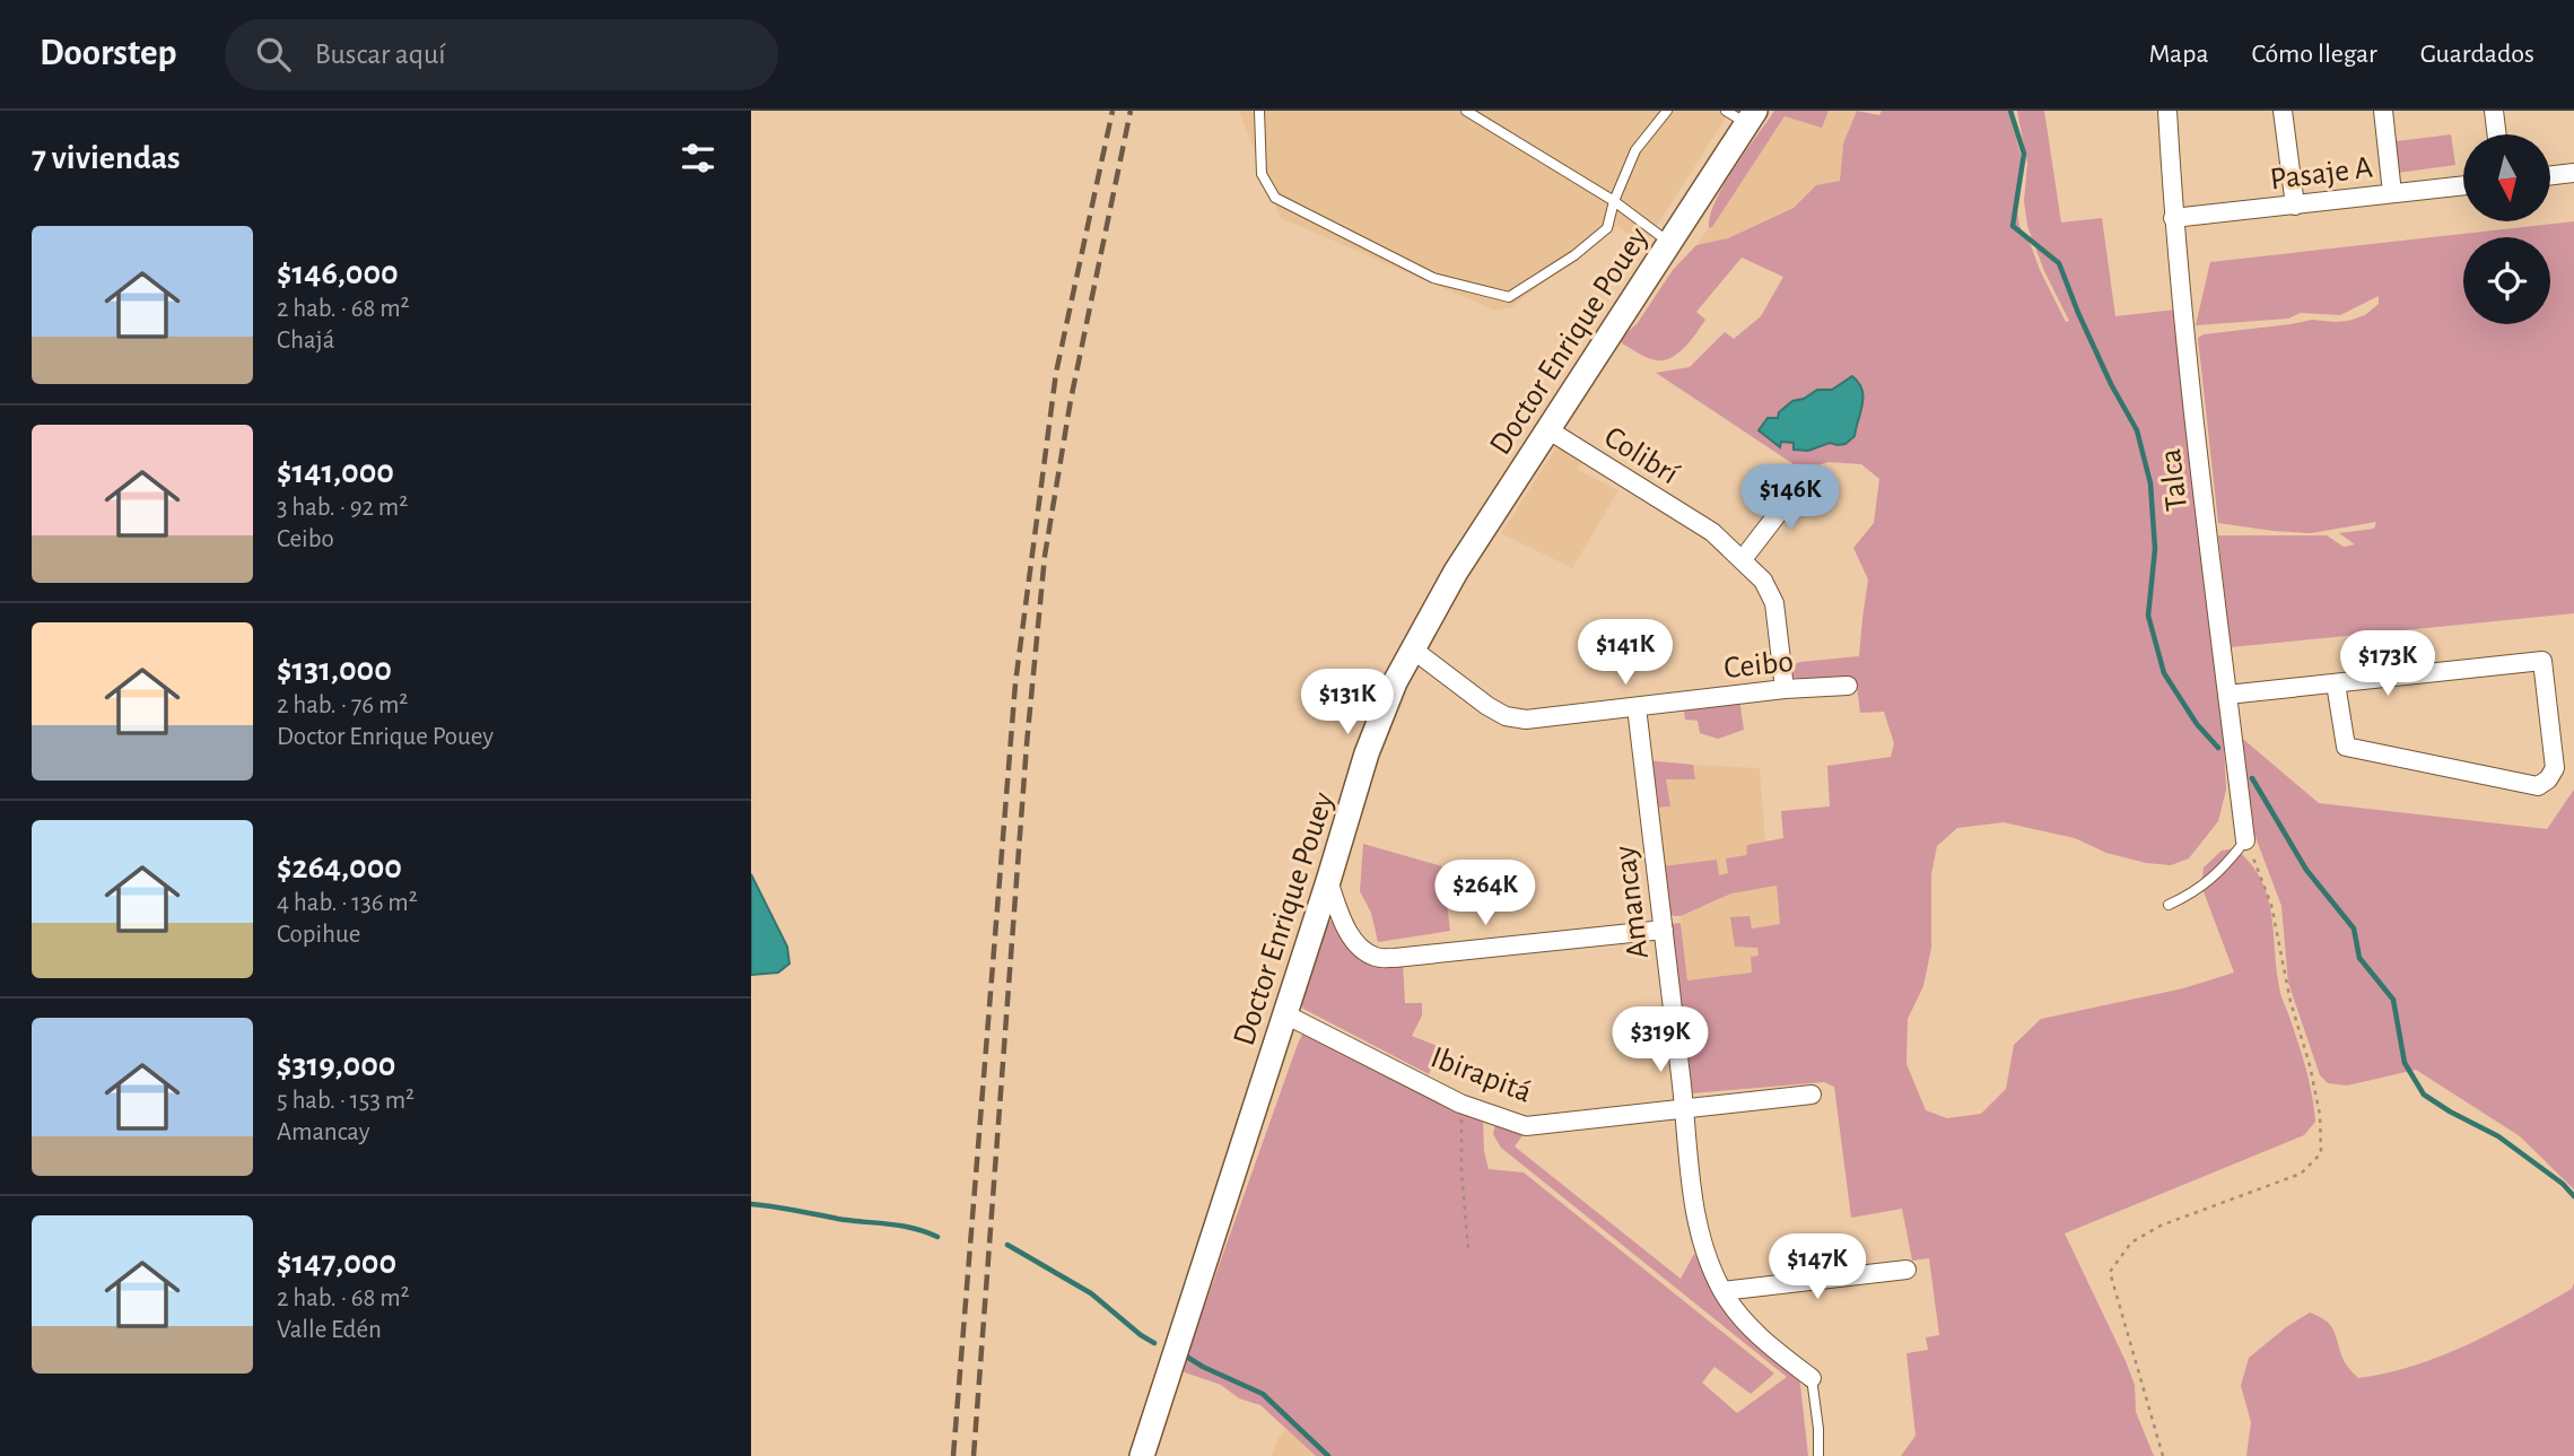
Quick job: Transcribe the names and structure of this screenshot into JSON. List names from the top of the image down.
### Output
{
  "streets": {
    "street": [
      "Pasaje A",
      "Doctor Enrique Pouey",
      "Colibrí",
      "Talca",
      "Ceibo",
      "Amancay",
      "Ibirapitá"
    ]
  },
  "crossings": [
    ["Pasaje A", "Talca"],
    ["Doctor Enrique Pouey", "Colibrí"],
    ["Doctor Enrique Pouey", "Ceibo"],
    ["Doctor Enrique Pouey", "Ibirapitá"],
    ["Colibrí", "Ceibo"],
    ["Ceibo", "Amancay"],
    ["Amancay", "Ibirapitá"]
  ],
  "north": "bottom",
  "page": {
    "header": "Doorstep",
    "search": "Buscar aquí",
    "nav": ["Mapa", "Cómo llegar", "Guardados"],
    "heading": "7 viviendas",
    "list": [
      {
        "name": "$146,000",
        "note": "2 hab. · 68 m² · Chajá"
      },
      {
        "name": "$141,000",
        "note": "3 hab. · 92 m² · Ceibo"
      },
      {
        "name": "$131,000",
        "note": "2 hab. · 76 m² · Doctor Enrique Pouey"
      },
      {
        "name": "$264,000",
        "note": "4 hab. · 136 m² · Copihue"
      },
      {
        "name": "$319,000",
        "note": "5 hab. · 153 m² · Amancay"
      },
      {
        "name": "$147,000",
        "note": "2 hab. · 68 m² · Valle Edén"
      }
    ],
    "price": [
      "$146K",
      "$141K",
      "$173K",
      "$131K",
      "$264K",
      "$319K",
      "$147K"
    ]
  }
}
